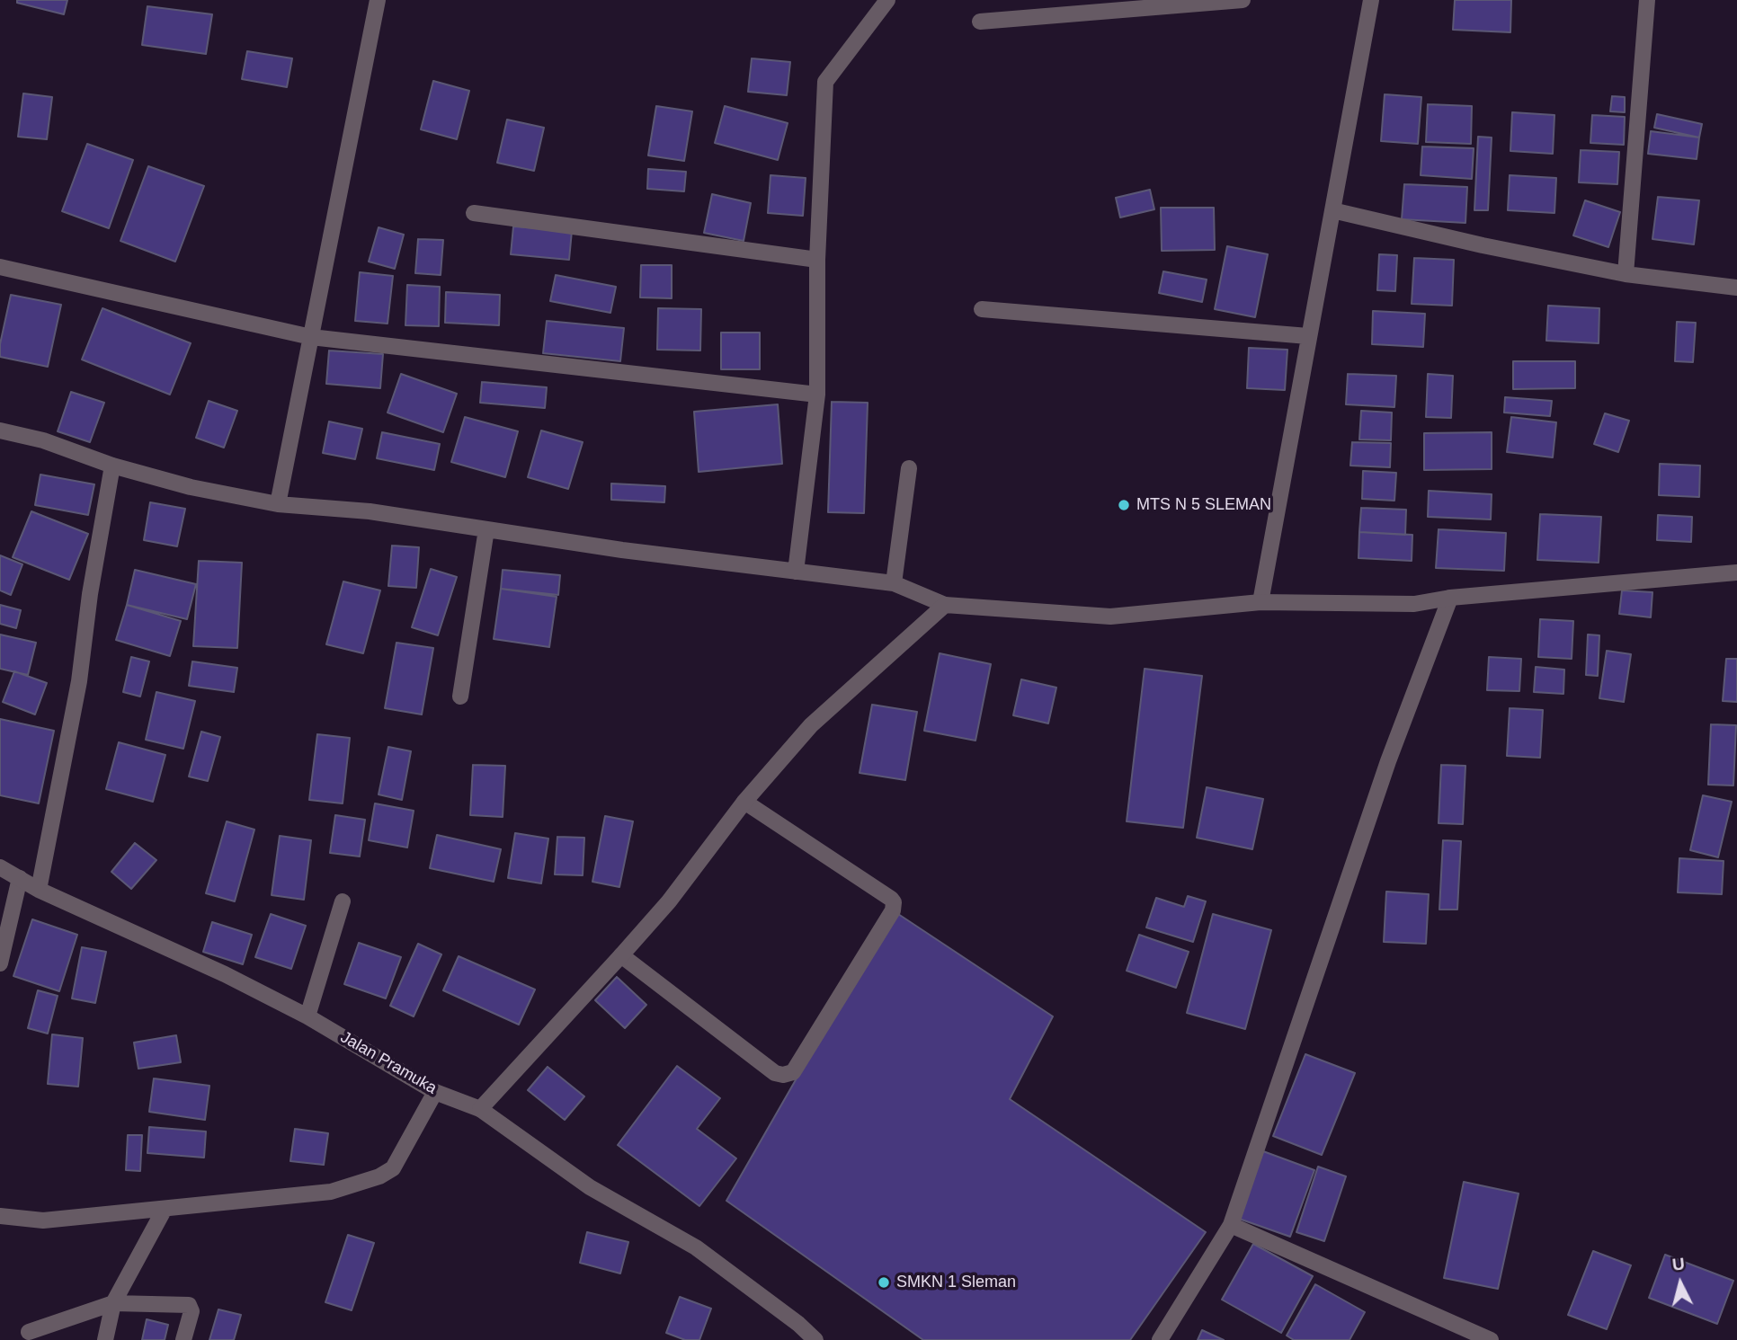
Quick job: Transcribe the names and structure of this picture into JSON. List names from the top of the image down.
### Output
{
  "streets": {
    "street": ["Jalan Pramuka"]
  },
  "places": ["MTS N 5 SLEMAN", "SMKN 1 Sleman"],
  "north": "top"
}
